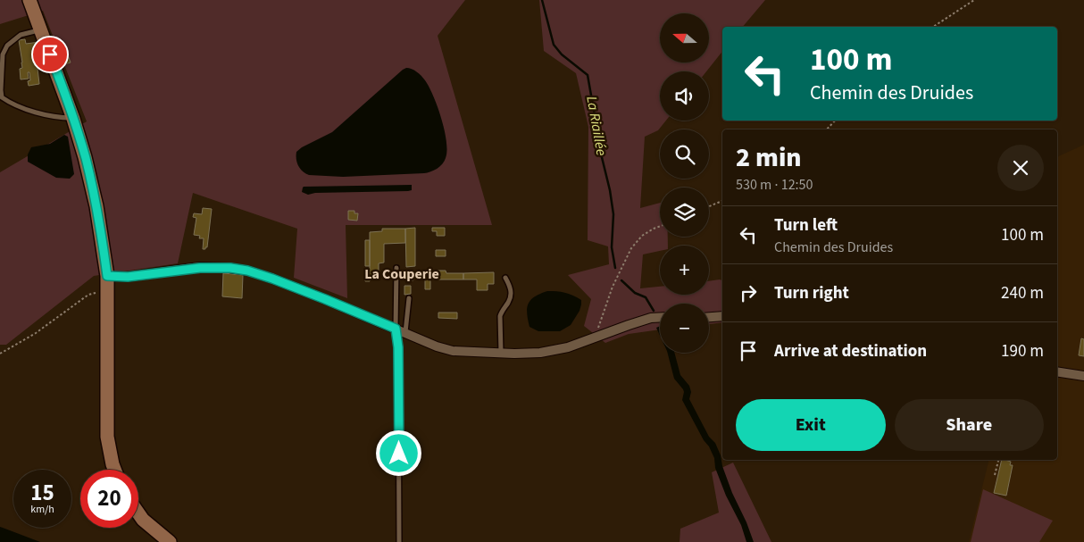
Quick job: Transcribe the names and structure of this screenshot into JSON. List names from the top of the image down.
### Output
{
  "districts": ["La Couperie"],
  "water": ["La Riaillée"],
  "north": "left",
  "page": {
    "map_buttons": ["+", "−"],
    "turn": ["100 m", "Chemin des Druides"],
    "heading": ["2 min", "530 m · 12:50"],
    "list": [
      {
        "name": "Turn left",
        "note": "Chemin des Druides",
        "value": "100 m"
      },
      {
        "name": "Turn right",
        "value": "240 m"
      },
      {
        "name": "Arrive at destination",
        "value": "190 m"
      }
    ],
    "buttons": ["Exit", "Share"],
    "speed": "15 km/h",
    "limit": "20"
  }
}
